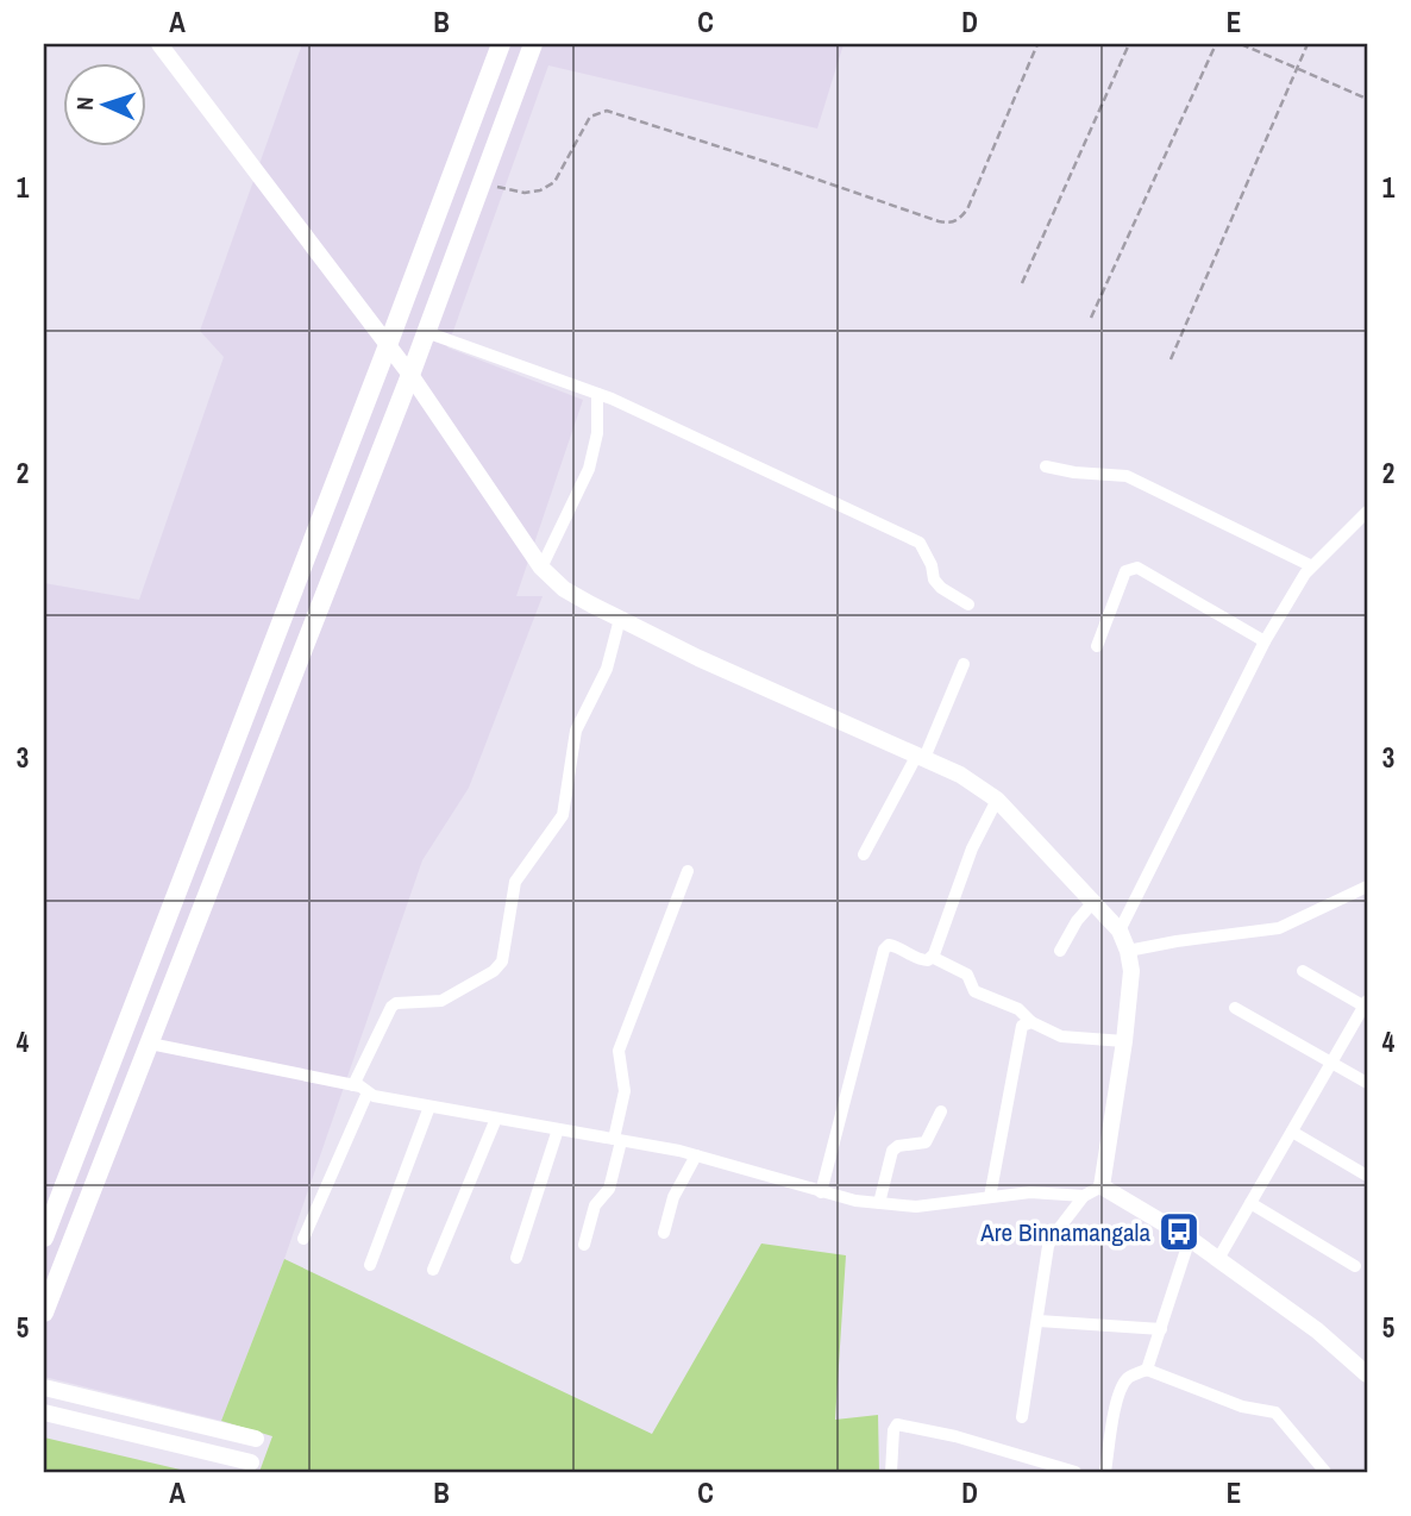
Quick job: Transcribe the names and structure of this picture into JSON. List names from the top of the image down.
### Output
{
  "places": {
    "bus stop": ["Are Binnamangala"]
  },
  "north": "left",
  "grid": {
    "columns": [
      "A",
      "B",
      "C",
      "D",
      "E"
    ],
    "rows": [
      "1",
      "2",
      "3",
      "4",
      "5"
    ]
  }
}
